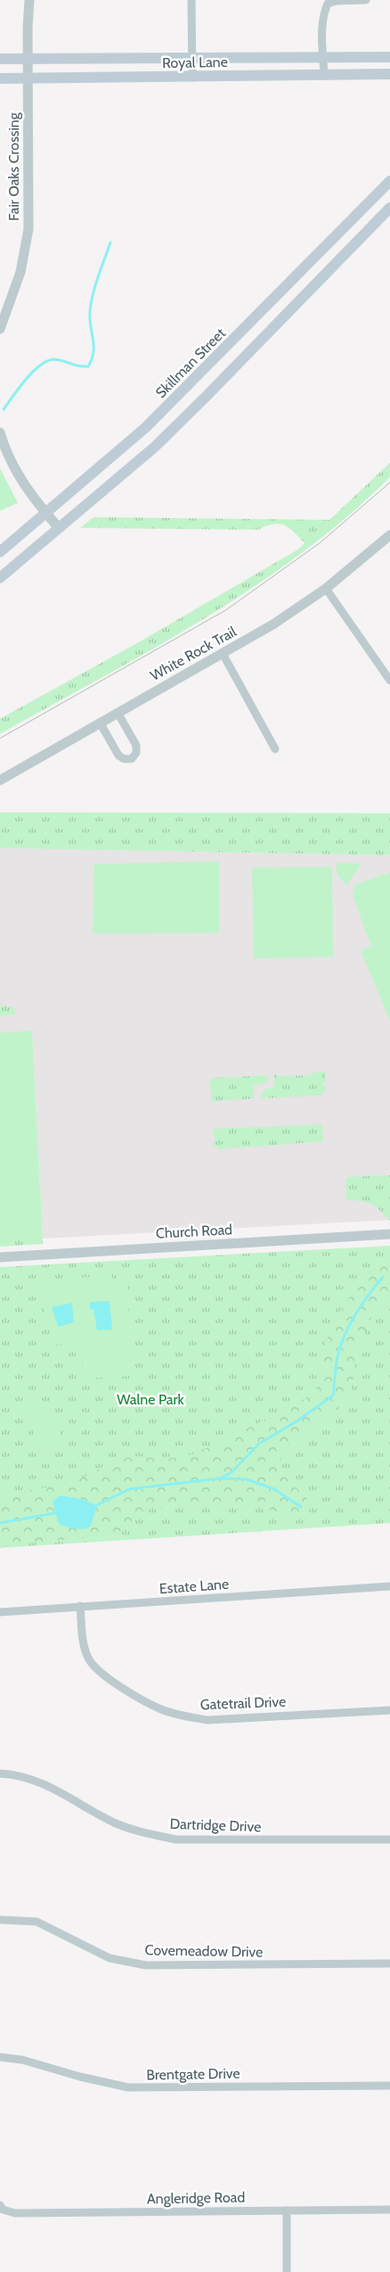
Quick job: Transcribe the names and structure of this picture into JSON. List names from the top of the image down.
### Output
{
  "streets": {
    "main road": ["Royal Lane", "Skillman Street"],
    "street": [
      "Fair Oaks Crossing",
      "White Rock Trail",
      "Church Road",
      "Estate Lane",
      "Gatetrail Drive",
      "Dartridge Drive",
      "Covemeadow Drive",
      "Brentgate Drive",
      "Angleridge Road"
    ]
  },
  "crossings": [
    ["Royal Lane", "Fair Oaks Crossing"],
    ["Estate Lane", "Gatetrail Drive"]
  ],
  "parks": ["Walne Park"]
}
